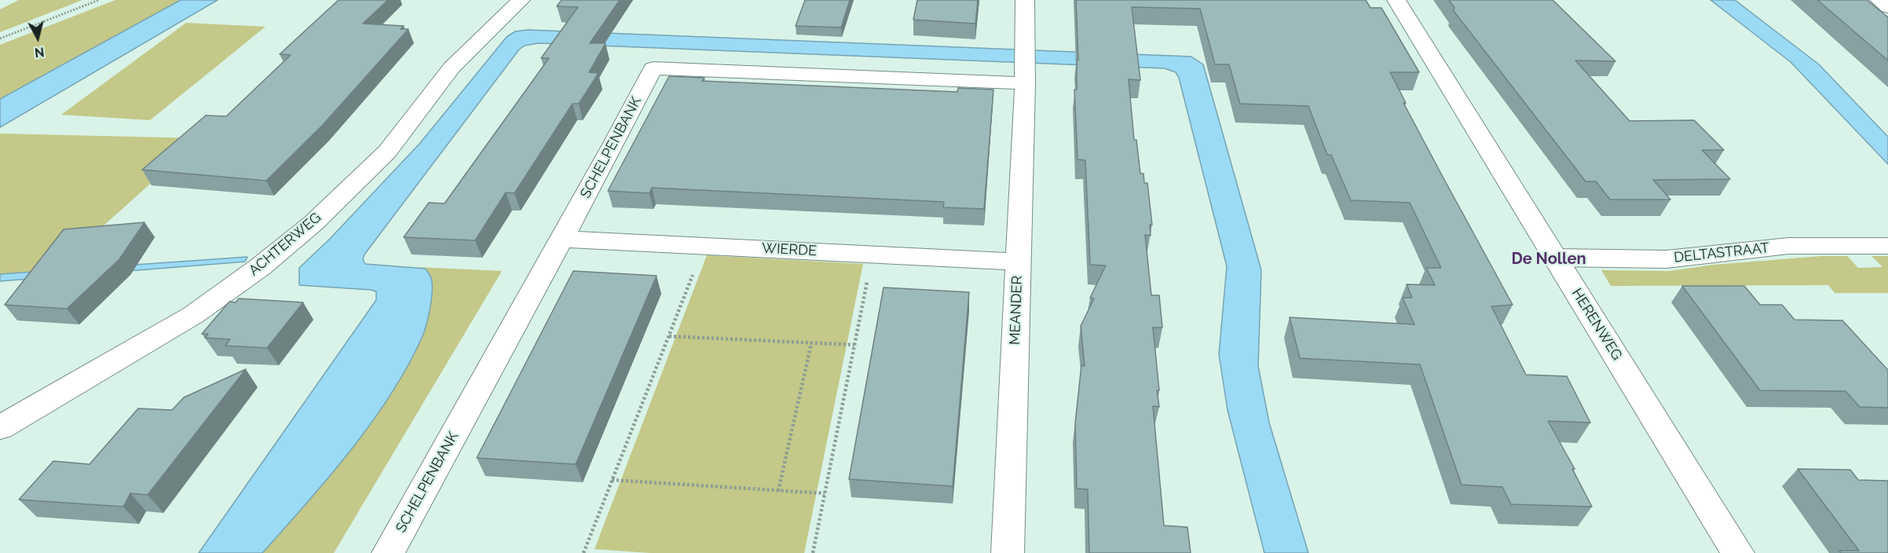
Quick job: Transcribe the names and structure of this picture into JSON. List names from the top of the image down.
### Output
{
  "streets": {
    "street": [
      "SCHELPENBANK",
      "ACHTERWEG",
      "WIERDE",
      "DELTASTRAAT",
      "MEANDER",
      "HERENWEG"
    ]
  },
  "crossings": [
    ["SCHELPENBANK", "WIERDE"],
    ["SCHELPENBANK", "MEANDER"],
    ["WIERDE", "MEANDER"],
    ["DELTASTRAAT", "HERENWEG"]
  ],
  "districts": ["De Nollen"],
  "north": "bottom"
}
